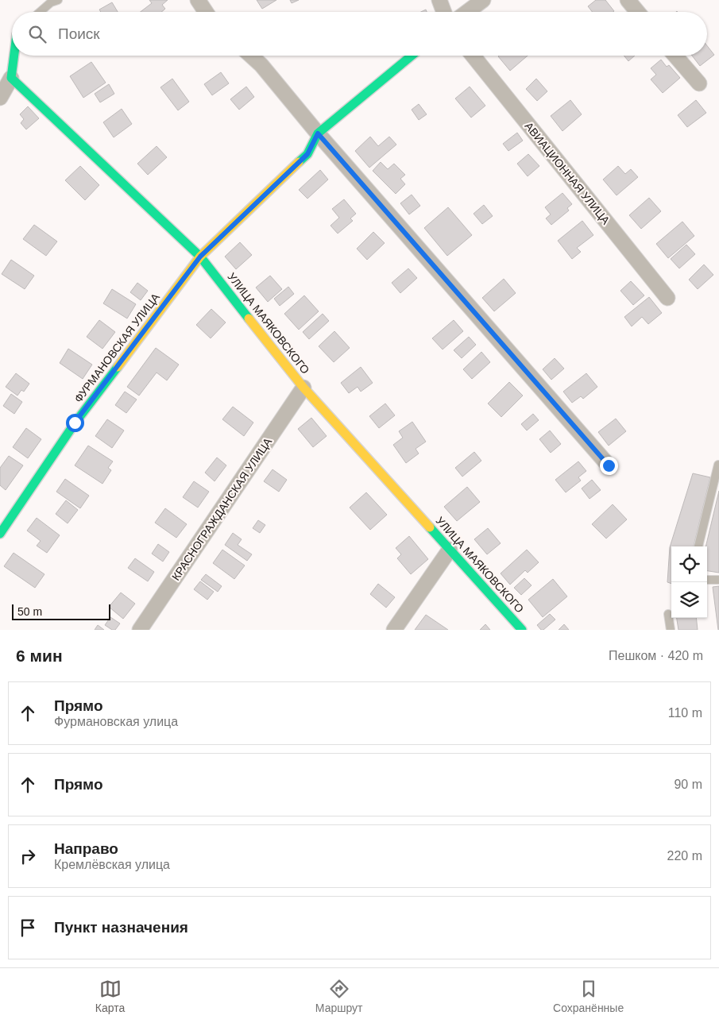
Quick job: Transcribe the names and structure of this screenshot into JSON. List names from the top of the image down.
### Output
{
  "streets": {
    "street": [
      "АВИАЦИОННАЯ УЛИЦА",
      "УЛИЦА МАЯКОВСКОГО",
      "ФУРМАНОВСКАЯ УЛИЦА",
      "КРАСНОГРАЖДАНСКАЯ УЛИЦА"
    ]
  },
  "crossings": [
    ["УЛИЦА МАЯКОВСКОГО", "ФУРМАНОВСКАЯ УЛИЦА"],
    ["УЛИЦА МАЯКОВСКОГО", "КРАСНОГРАЖДАНСКАЯ УЛИЦА"]
  ],
  "scale_bar": "50 m",
  "page": {
    "search": "Поиск",
    "scale": "50 m",
    "heading": ["6 мин", "Пешком · 420 m"],
    "list": [
      ["Прямо", "Фурмановская улица", "110 m"],
      ["Прямо", "90 m"],
      ["Направо", "Кремлёвская улица", "220 m"],
      "Пункт назначения"
    ],
    "nav": ["Карта", "Маршрут", "Сохранённые"]
  }
}
